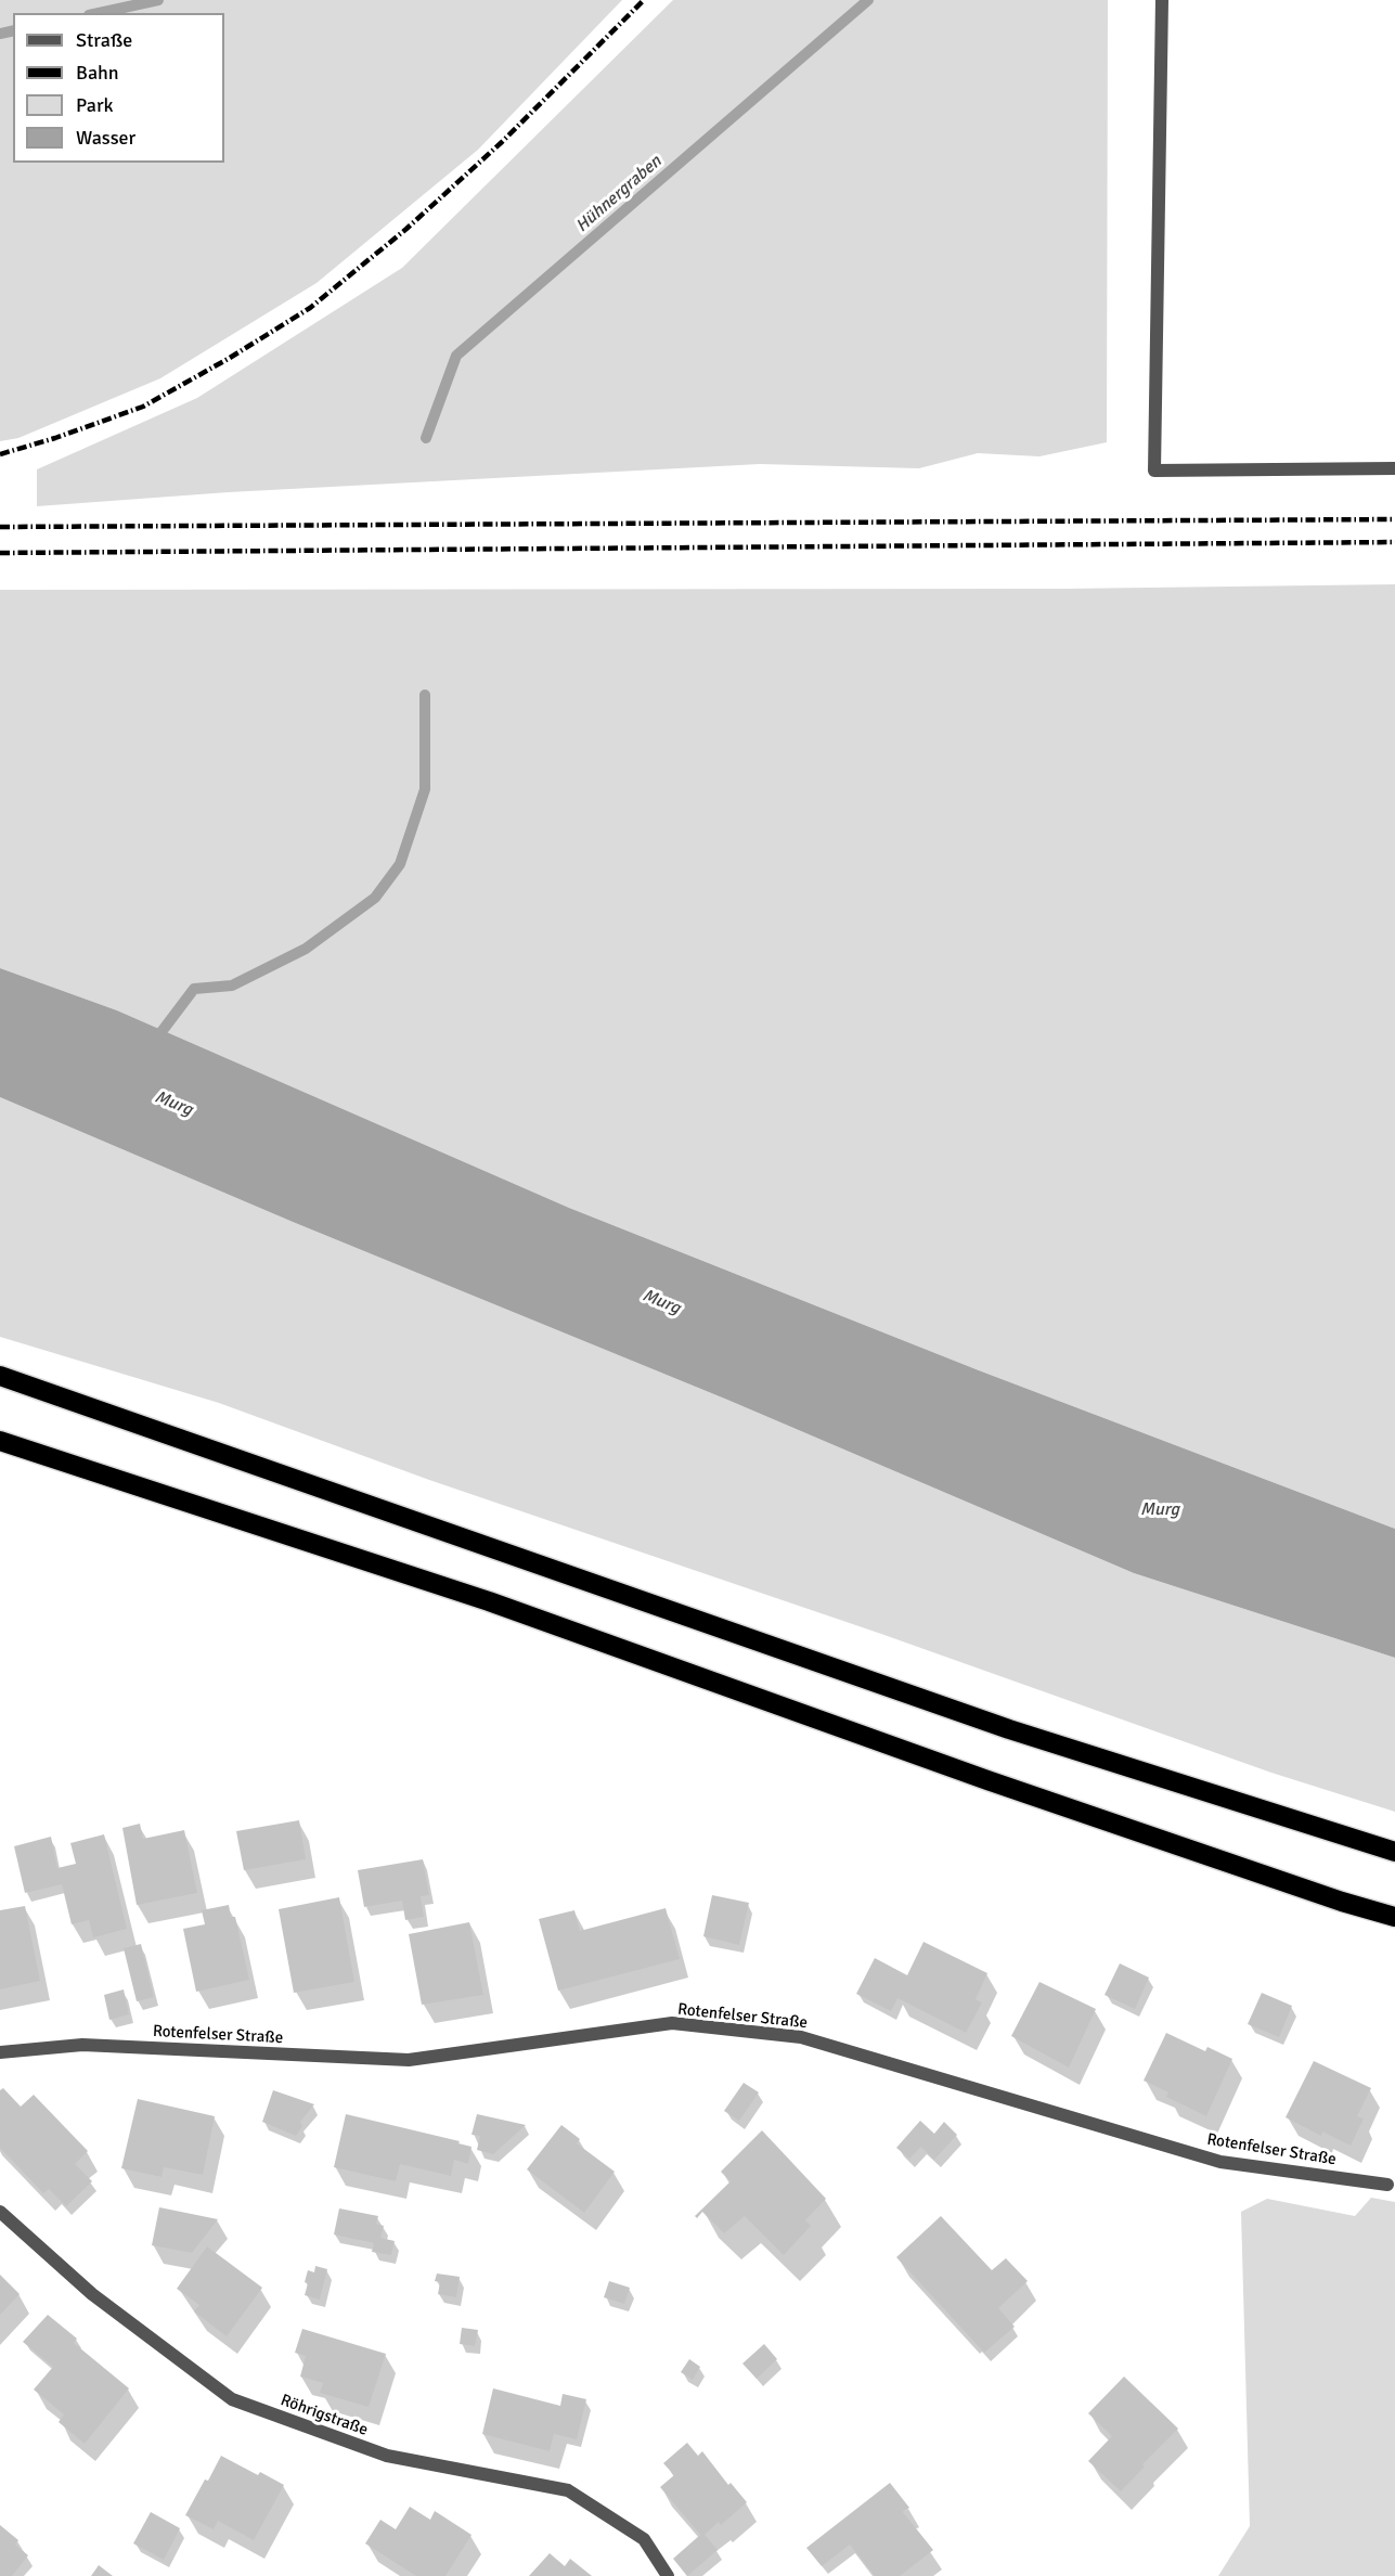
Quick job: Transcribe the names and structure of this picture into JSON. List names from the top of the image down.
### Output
{
  "streets": {
    "street": ["Rotenfelser Straße", "Röhrigstraße"]
  },
  "water": ["Hühnergraben", "Murg"],
  "legend": [
    "Straße",
    "Bahn",
    "Park",
    "Wasser"
  ]
}
